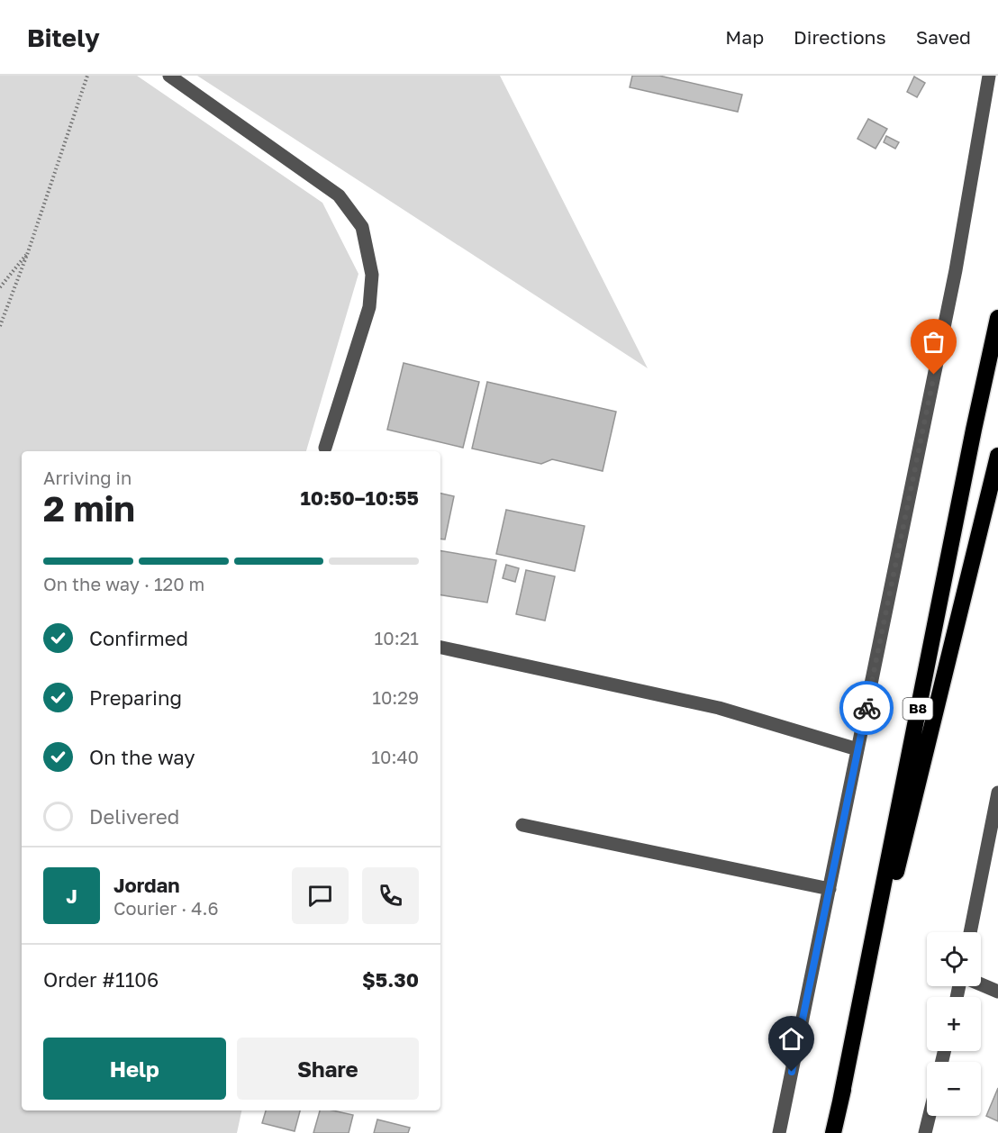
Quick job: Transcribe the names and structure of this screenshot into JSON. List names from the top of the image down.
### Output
{
  "streets": {
    "highway": ["B8"]
  },
  "page": {
    "header": "Bitely",
    "nav": ["Map", "Directions", "Saved"],
    "heading": ["2 min", "Arriving in", "10:50–10:55"],
    "panel": [
      "Jordan",
      "Courier · 4.6",
      "Order #1106",
      "$5.30"
    ],
    "bar": "On the way · 120 m",
    "list": [
      ["Confirmed", "10:21"],
      ["Preparing", "10:29"],
      ["On the way", "10:40"],
      "Delivered"
    ],
    "round": "J",
    "map_buttons": ["+", "−"],
    "buttons": ["Help", "Share"]
  }
}
